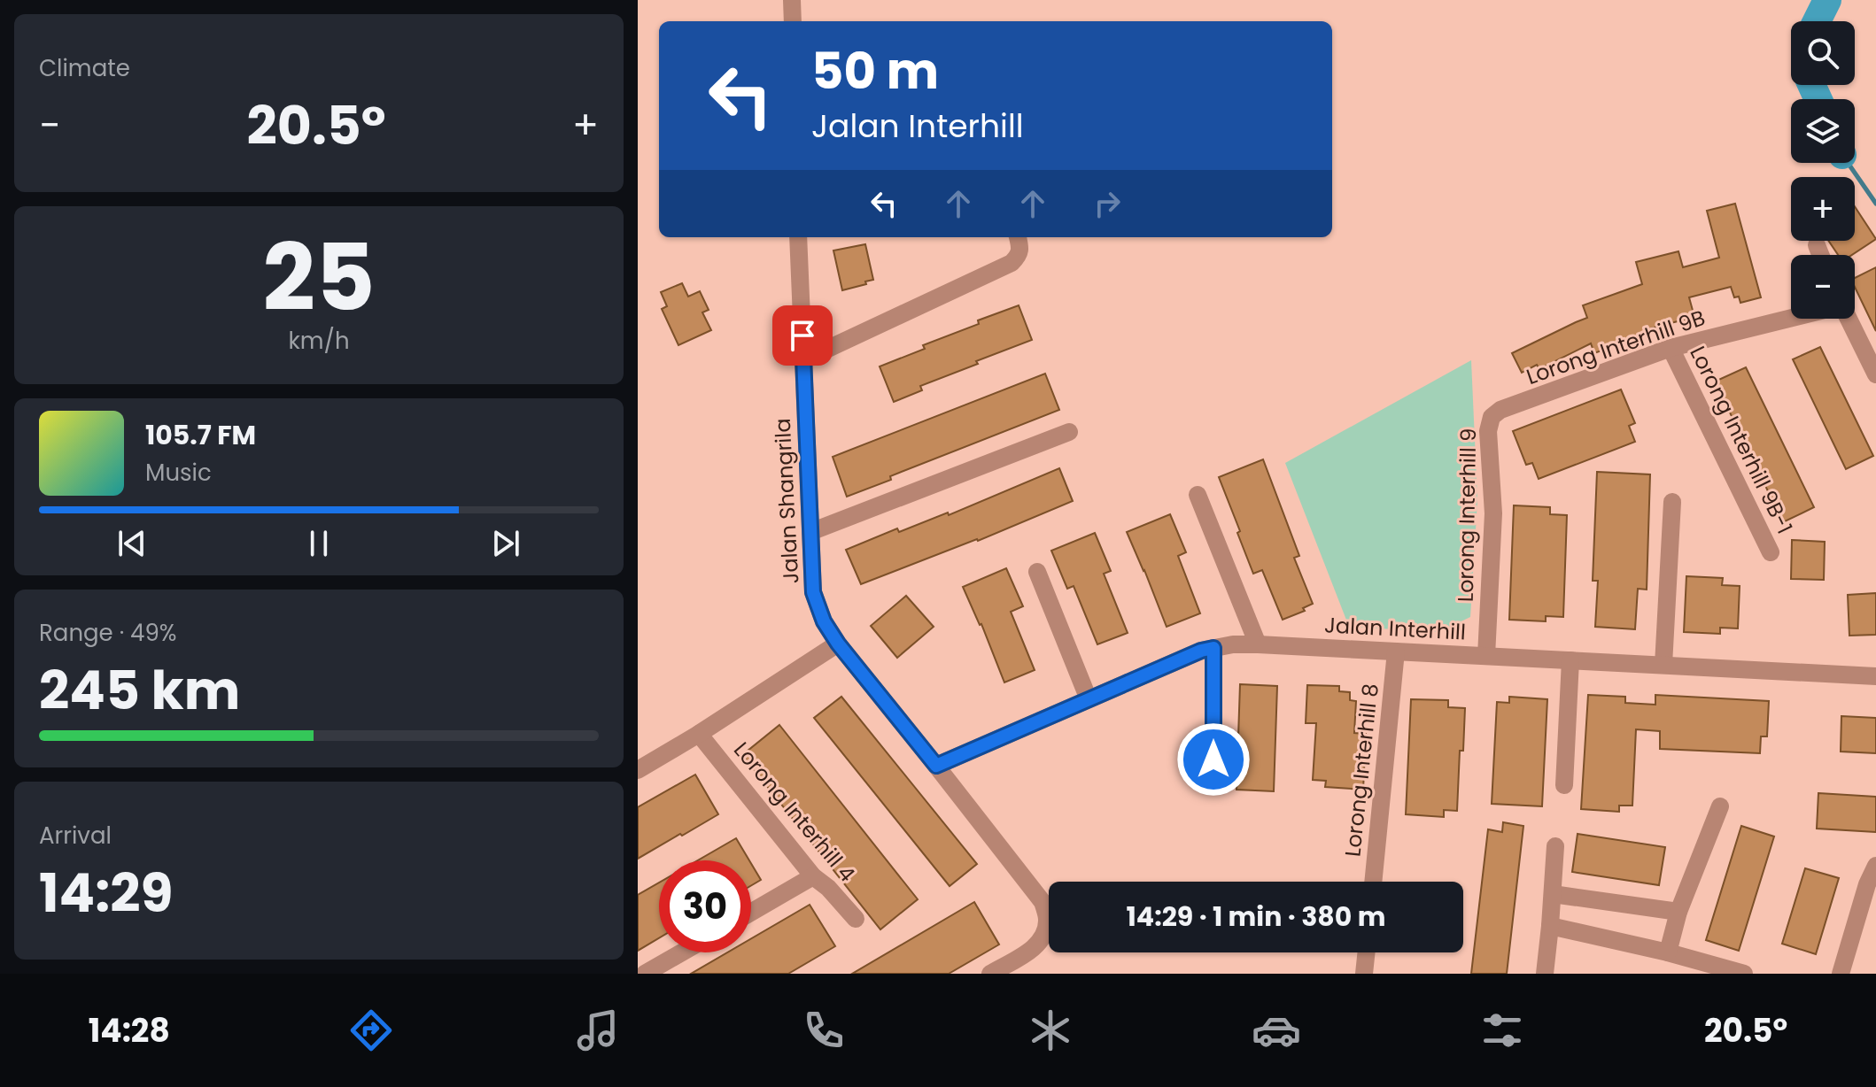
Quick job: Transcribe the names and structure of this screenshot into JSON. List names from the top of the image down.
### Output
{
  "streets": {
    "street": [
      "Lorong Interhill 9B",
      "Lorong Interhill 9B-1",
      "Jalan Shangrila",
      "Lorong Interhill 9",
      "Jalan Interhill",
      "Lorong Interhill 8",
      "Lorong Interhill 4"
    ]
  },
  "crossings": [
    ["Lorong Interhill 9B", "Lorong Interhill 9B-1"],
    ["Lorong Interhill 9B", "Lorong Interhill 9"],
    ["Jalan Shangrila", "Jalan Interhill"],
    ["Lorong Interhill 9", "Jalan Interhill"],
    ["Jalan Interhill", "Lorong Interhill 8"]
  ],
  "page": {
    "tile": [
      "Climate",
      ["25", "km/h"],
      ["Range · 49%", "245 km"],
      ["Arrival", "14:29"]
    ],
    "map_buttons": ["+", "−"],
    "turn": ["50 m", "Jalan Interhill"],
    "heat": ["−", "20.5°", "+"],
    "song": ["105.7 FM", "Music"],
    "limit": "30",
    "trip": "14:29 · 1 min · 380 m",
    "tabs": ["14:28", "20.5°"]
  }
}
